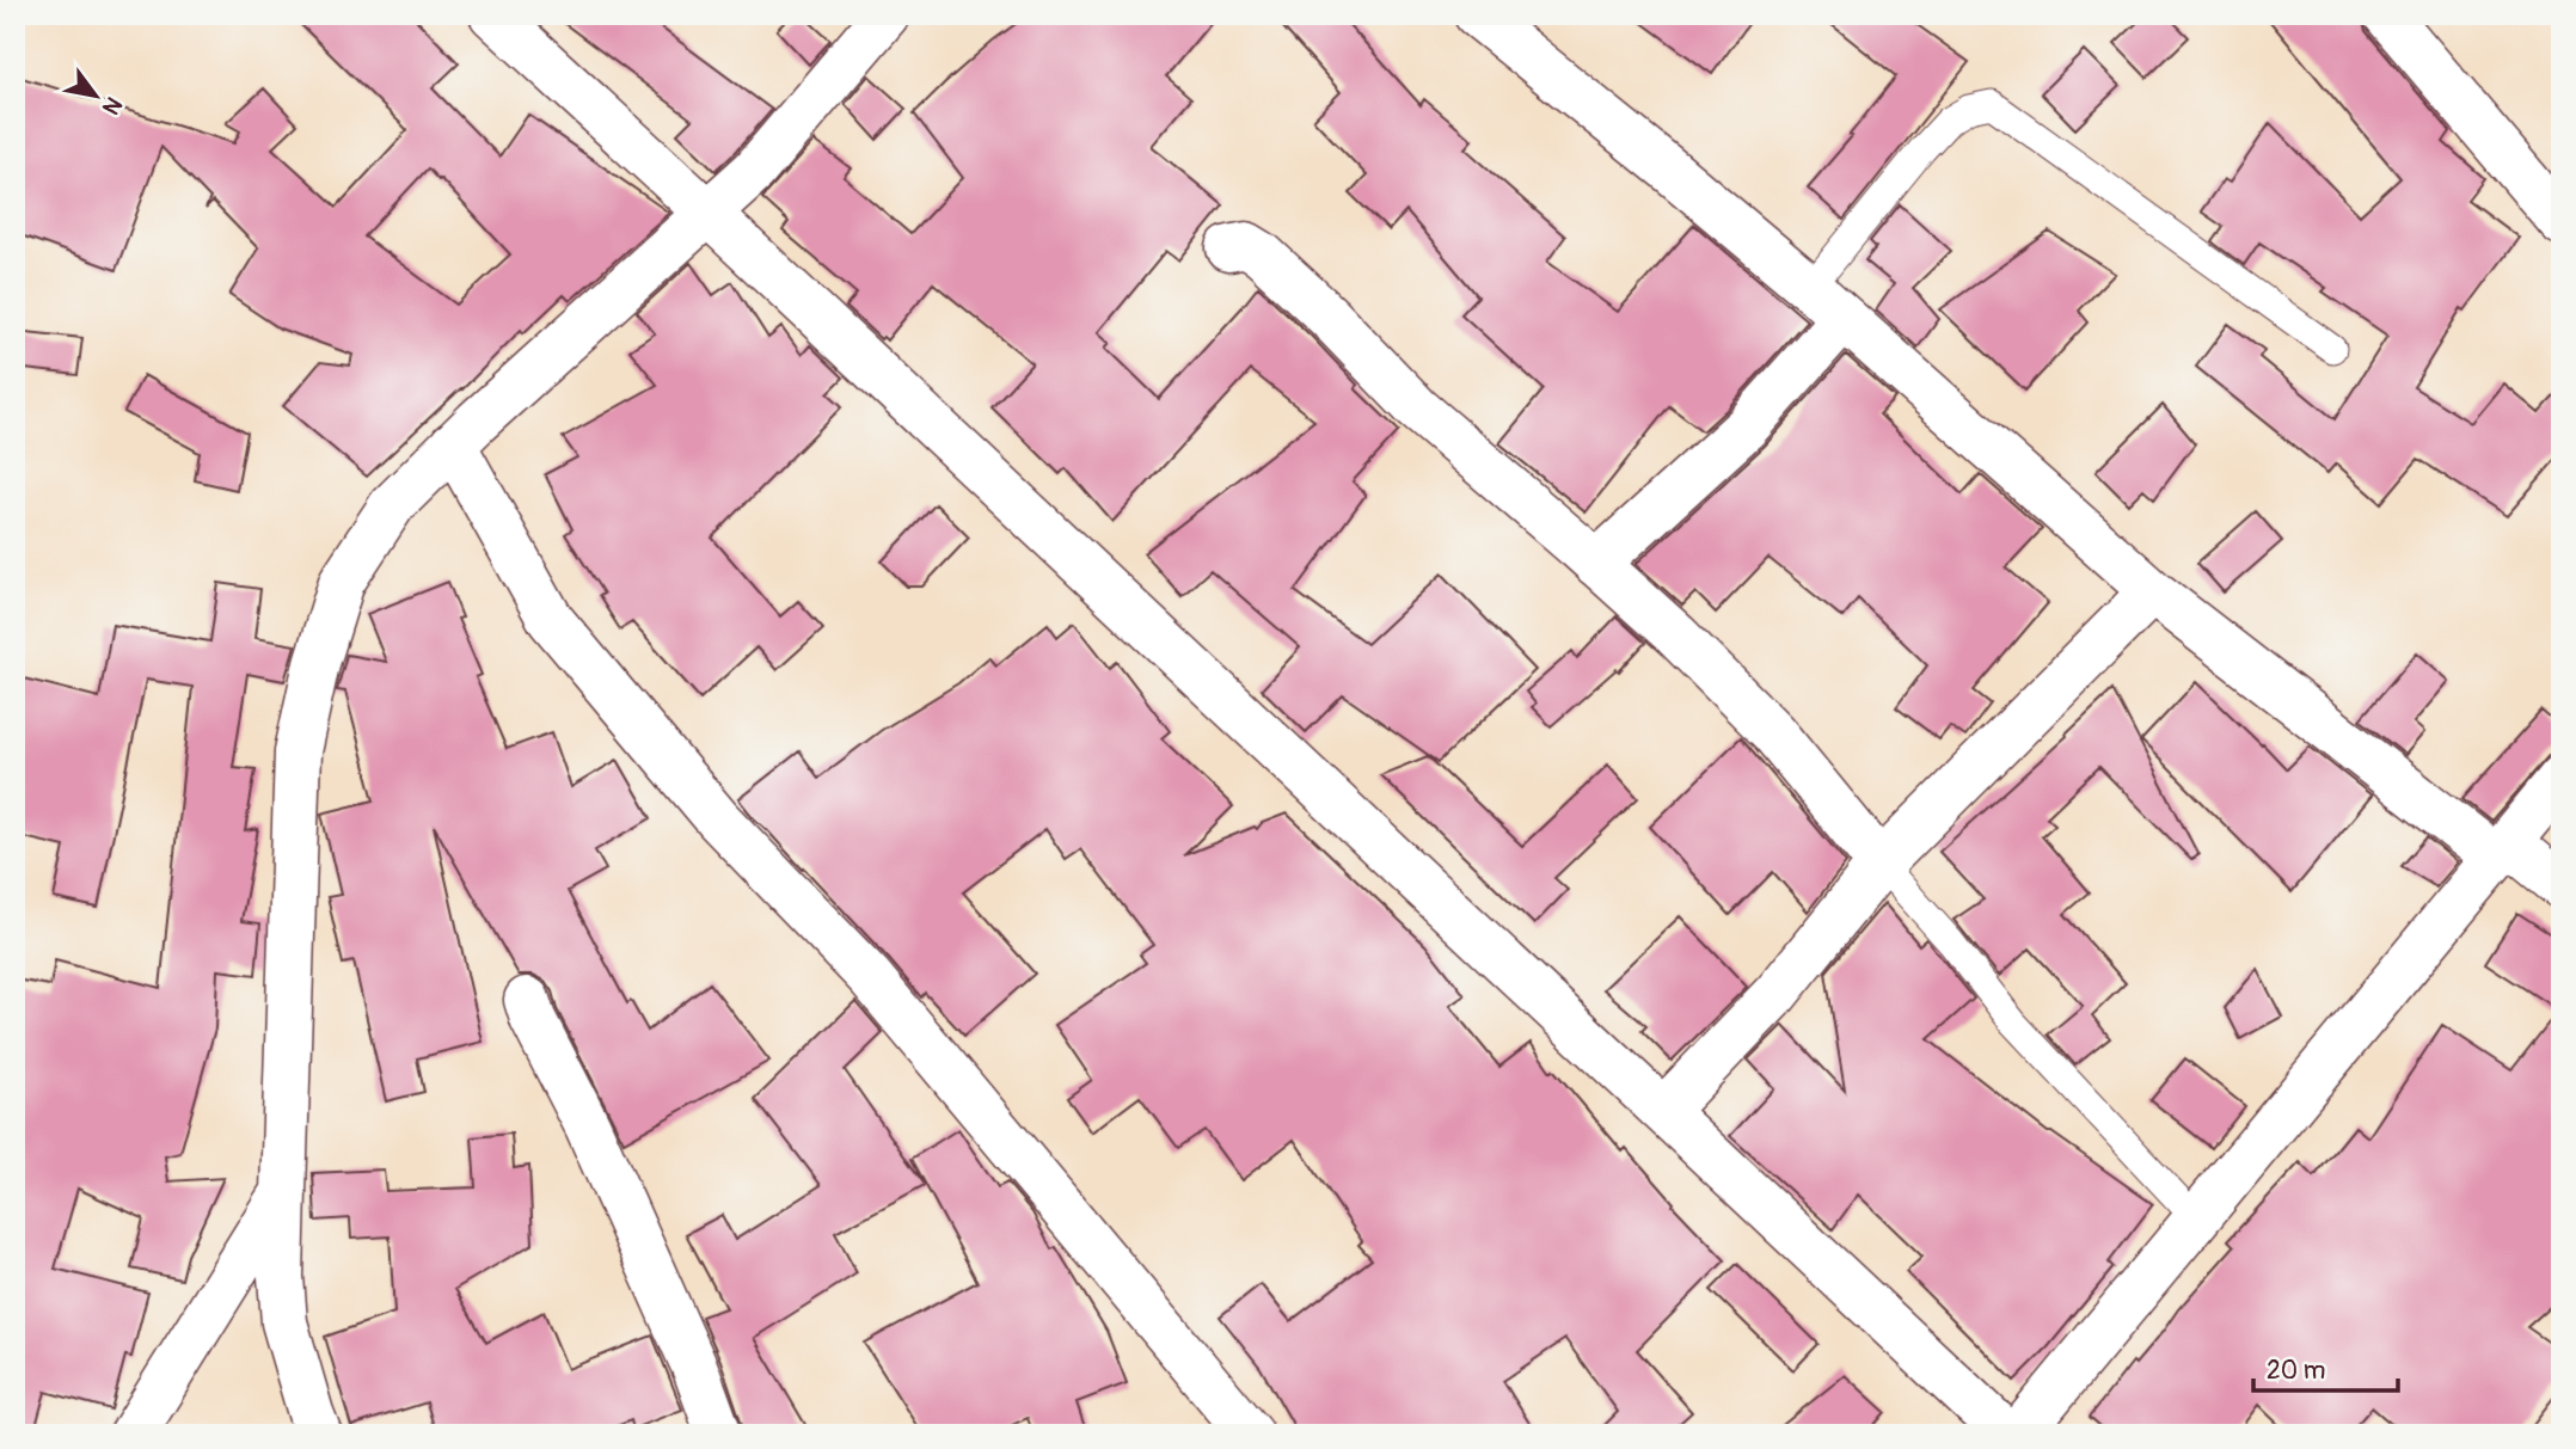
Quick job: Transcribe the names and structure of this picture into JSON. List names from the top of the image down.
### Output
{
  "scale_bar": "20 m",
  "north": "bottom right"
}
